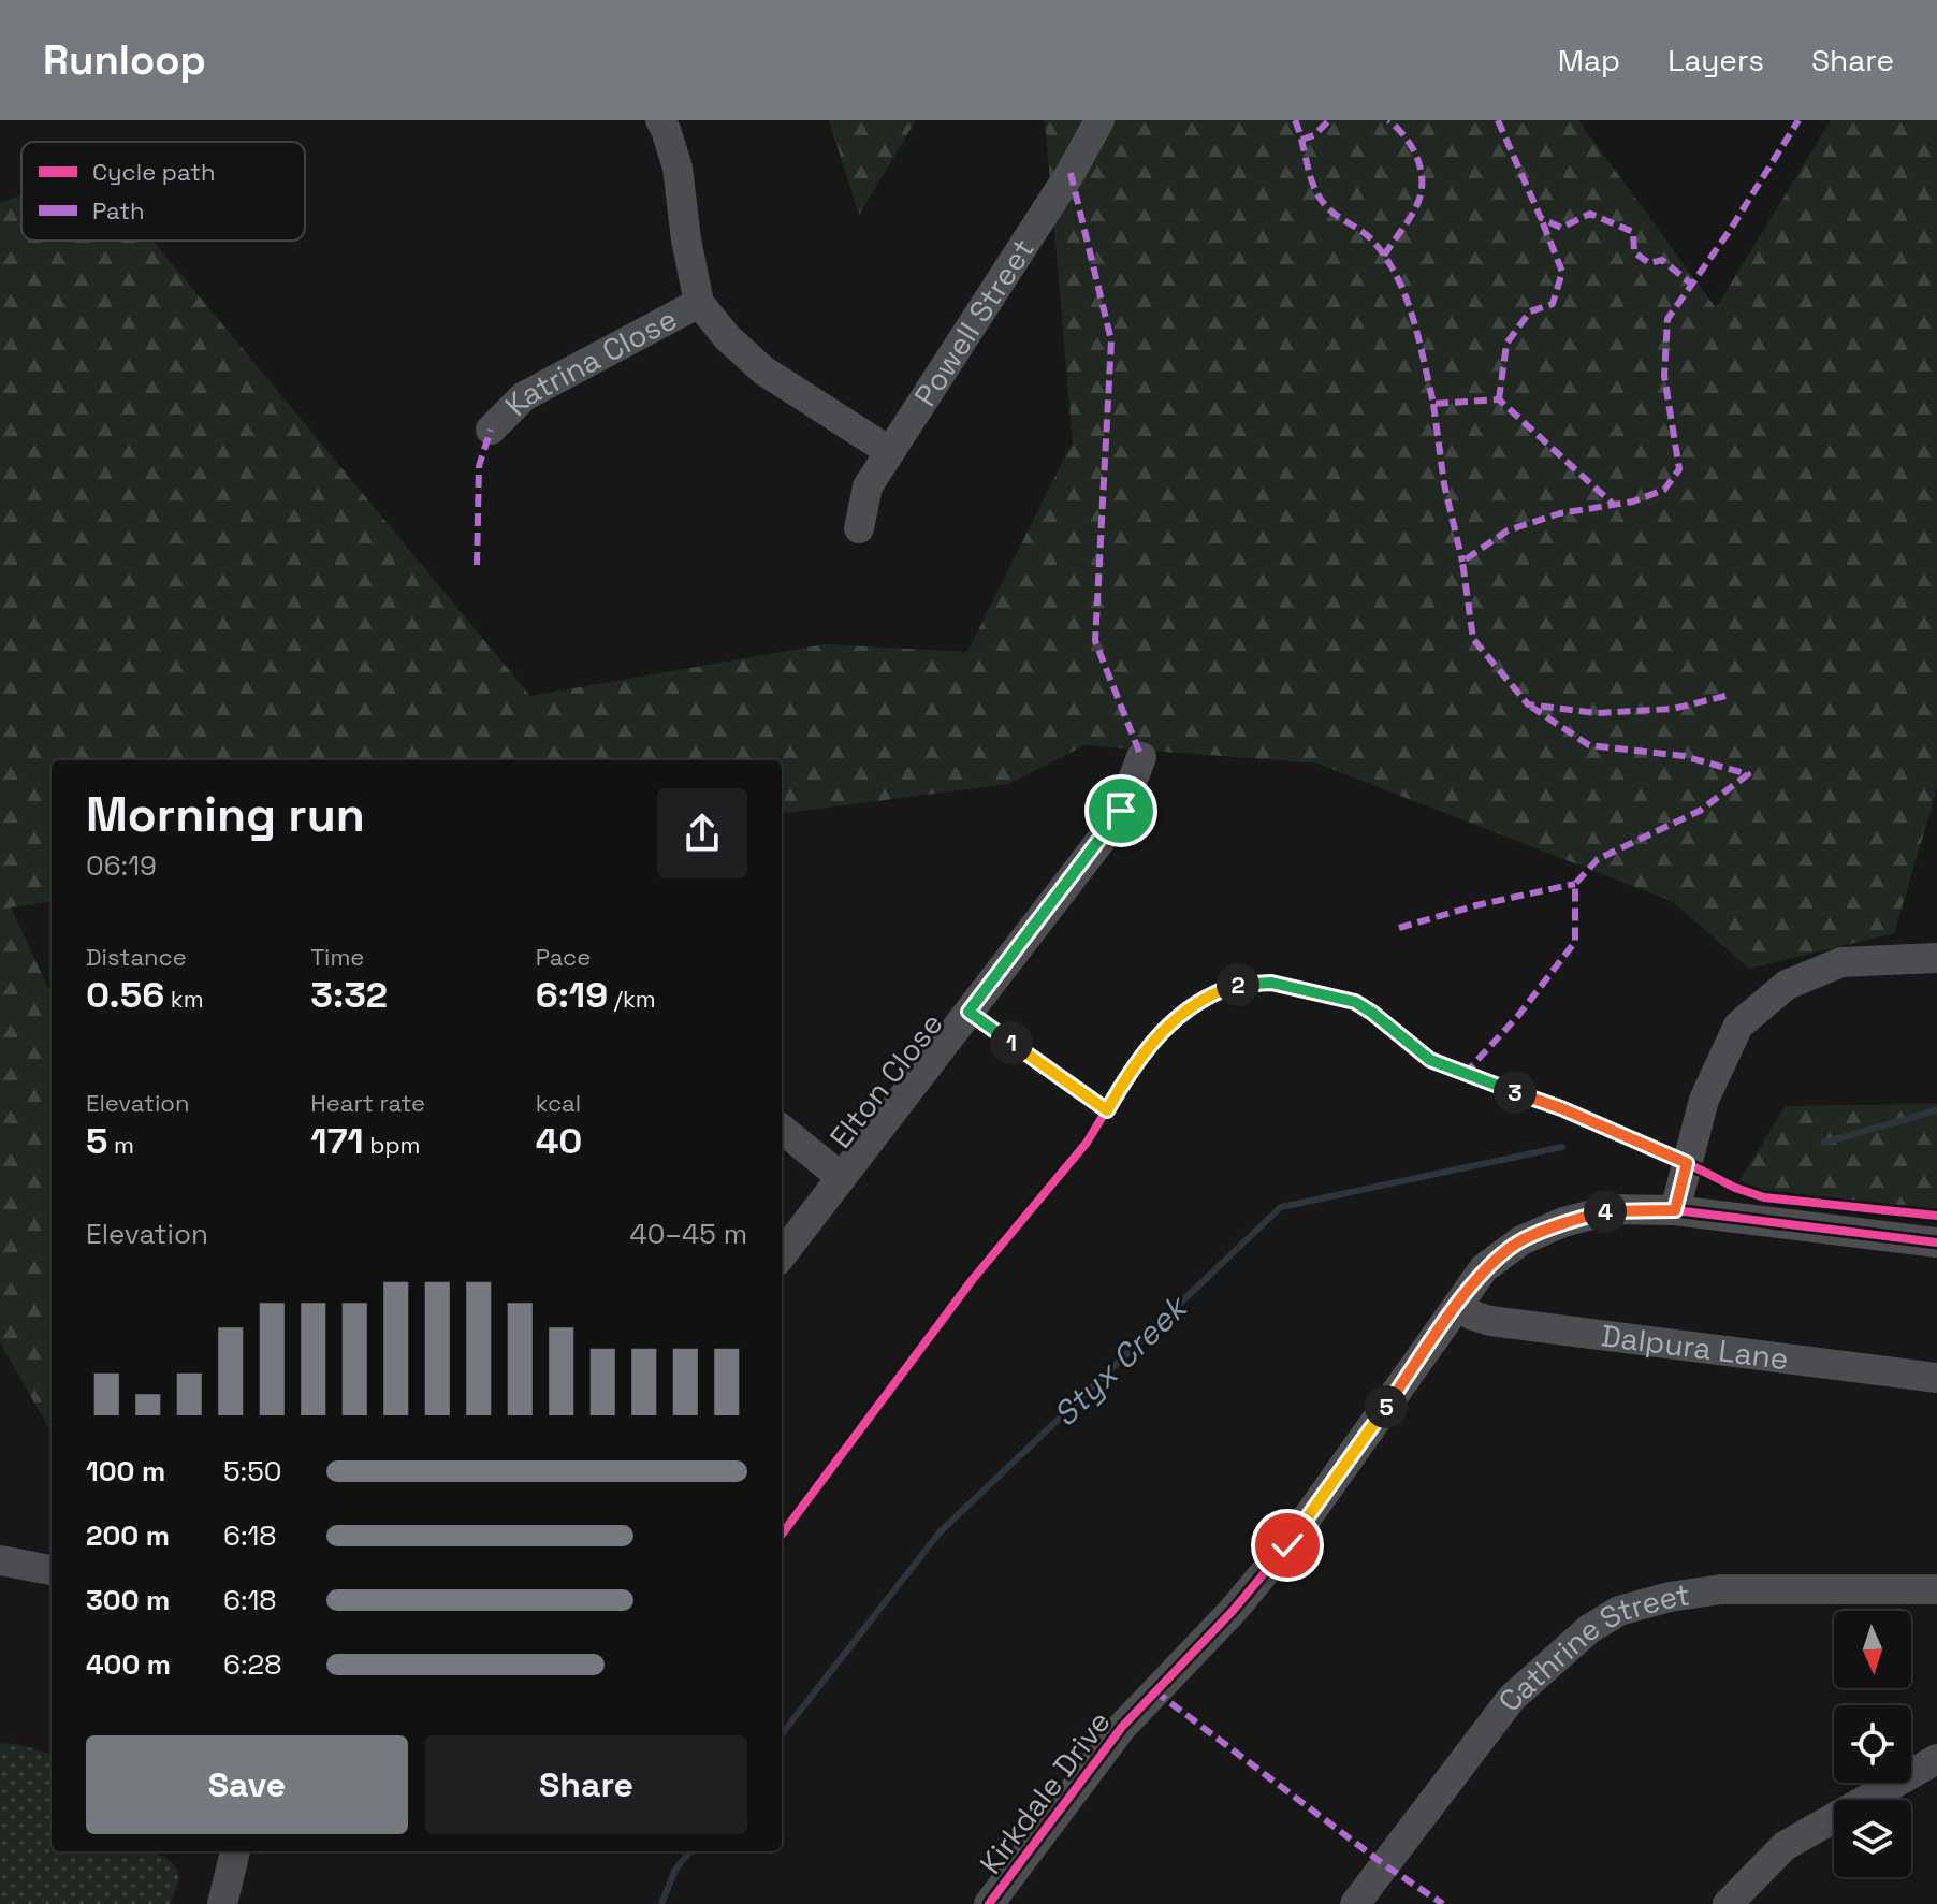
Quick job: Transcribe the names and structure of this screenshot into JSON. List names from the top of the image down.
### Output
{
  "streets": {
    "street": [
      "Powell Street",
      "Katrina Close",
      "Elton Close",
      "Dalpura Lane",
      "Cathrine Street",
      "Kirkdale Drive"
    ]
  },
  "crossings": [
    ["Dalpura Lane", "Kirkdale Drive"]
  ],
  "water": ["Styx Creek"],
  "legend": ["Cycle path", "Path"],
  "north": "bottom",
  "page": {
    "header": "Runloop",
    "nav": ["Map", "Layers", "Share"],
    "heading": ["Morning run", "06:19"],
    "stats": [
      ["Distance", "0.56 km"],
      ["Time", "3:32"],
      ["Pace", "6:19 /km"],
      ["Elevation", "5 m"],
      ["Heart rate", "171 bpm"],
      ["kcal", "40"]
    ],
    "pins": [
      "2",
      "1",
      "3",
      "4",
      "5"
    ],
    "chart": ["Elevation", "40–45 m"],
    "list": [
      {
        "name": "100 m",
        "note": "5:50"
      },
      {
        "name": "200 m",
        "note": "6:18"
      },
      {
        "name": "300 m",
        "note": "6:18"
      },
      {
        "name": "400 m",
        "note": "6:28"
      }
    ],
    "buttons": ["Save", "Share"]
  }
}
